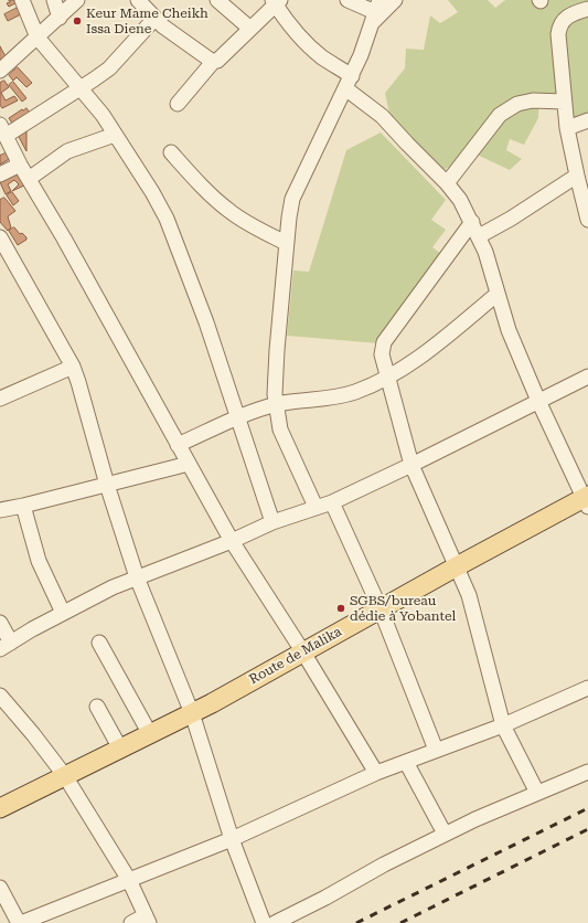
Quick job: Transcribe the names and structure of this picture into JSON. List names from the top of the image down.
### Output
{
  "streets": {
    "main road": ["Route de Malika"]
  },
  "places": ["Keur Mame Cheikh Issa Diene", "SGBS/bureau dédie à Yobantel"]
}
